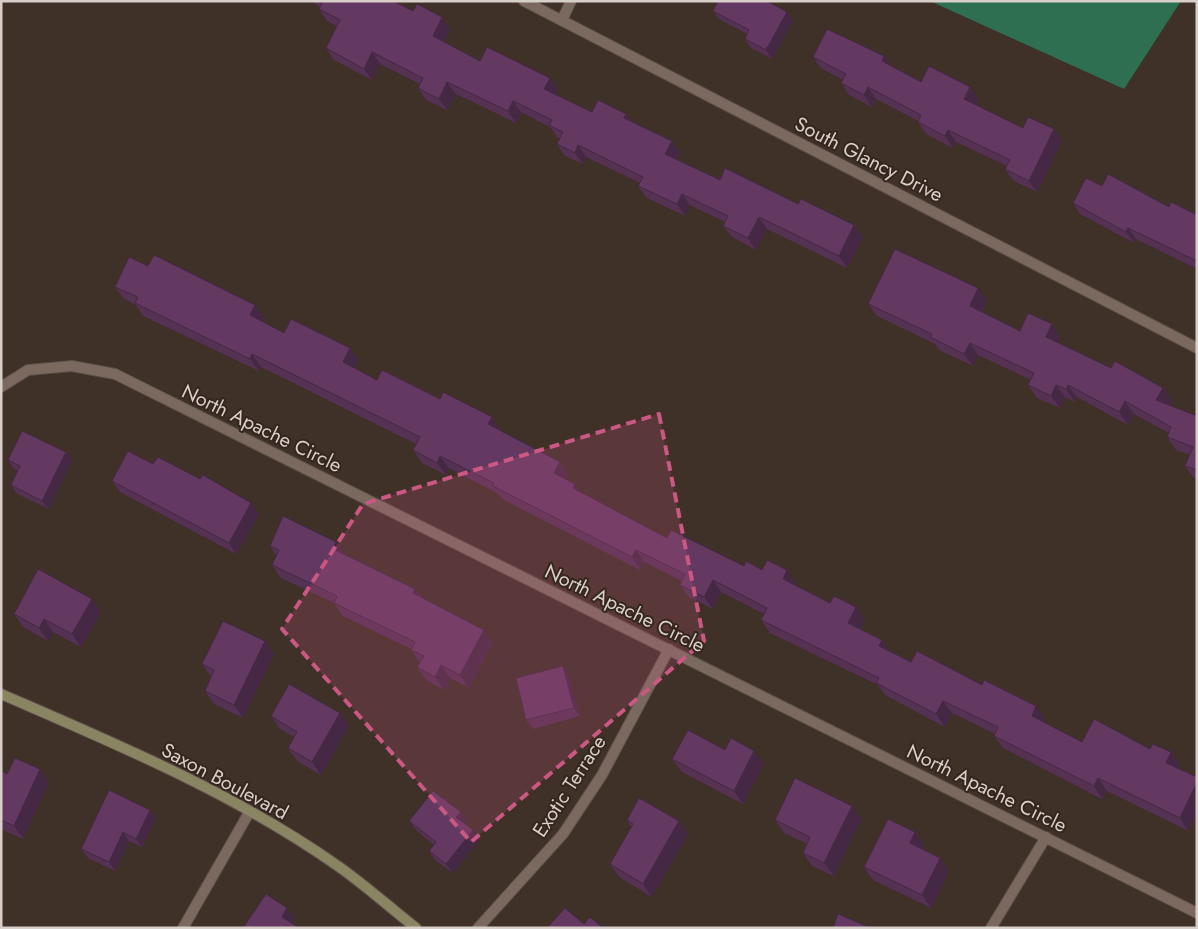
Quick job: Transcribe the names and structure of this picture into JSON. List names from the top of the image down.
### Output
{
  "streets": {
    "main road": ["Saxon Boulevard"],
    "street": ["South Glancy Drive", "North Apache Circle", "Exotic Terrace"]
  },
  "crossings": [
    ["North Apache Circle", "Exotic Terrace"]
  ]
}
